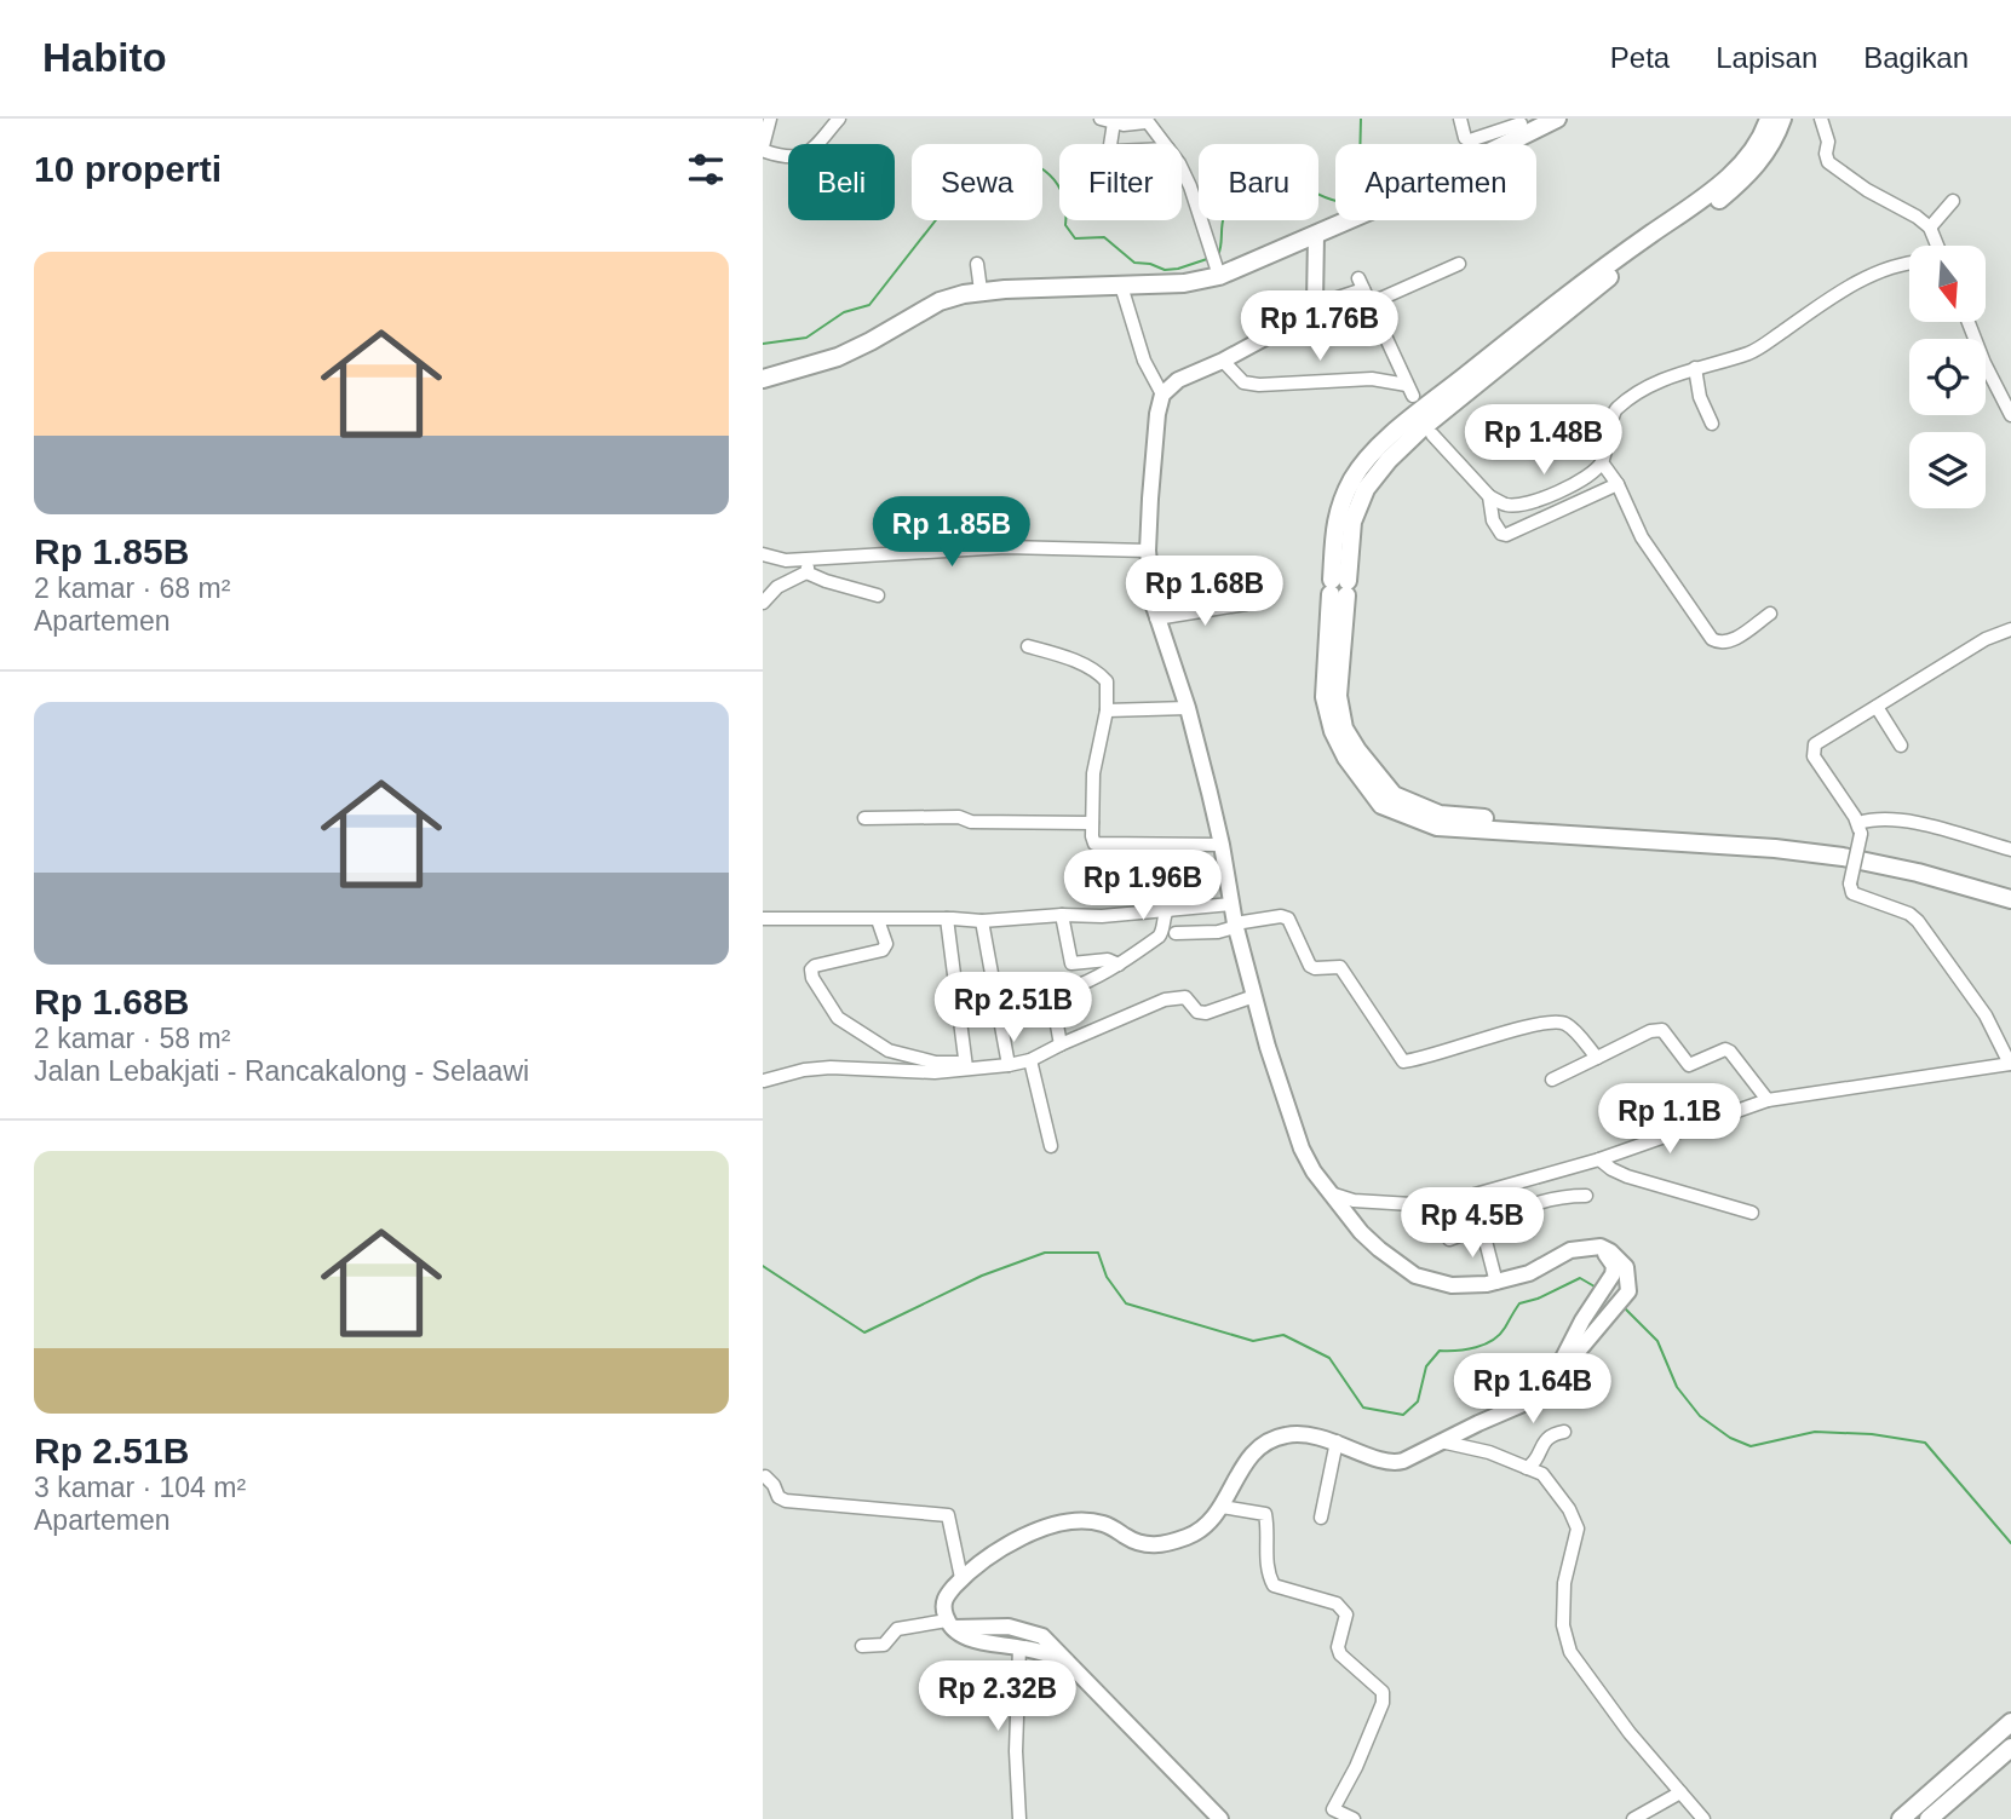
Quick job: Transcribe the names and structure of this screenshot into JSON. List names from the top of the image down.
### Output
{
  "north": "bottom",
  "page": {
    "header": "Habito",
    "nav": ["Peta", "Lapisan", "Bagikan"],
    "heading": "10 properti",
    "chip": [
      "Beli",
      "Sewa",
      "Filter",
      "Baru",
      "Apartemen"
    ],
    "list": [
      {
        "name": "Rp 1.85B",
        "note": "2 kamar · 68 m² · Apartemen"
      },
      {
        "name": "Rp 1.68B",
        "note": "2 kamar · 58 m² · Jalan Lebakjati - Rancakalong - Selaawi"
      },
      {
        "name": "Rp 2.51B",
        "note": "3 kamar · 104 m² · Apartemen"
      }
    ],
    "price": [
      "Rp 1.76B",
      "Rp 1.48B",
      "Rp 1.85B",
      "Rp 1.68B",
      "Rp 1.96B",
      "Rp 2.51B",
      "Rp 1.1B",
      "Rp 4.5B",
      "Rp 1.64B",
      "Rp 2.32B"
    ]
  }
}
